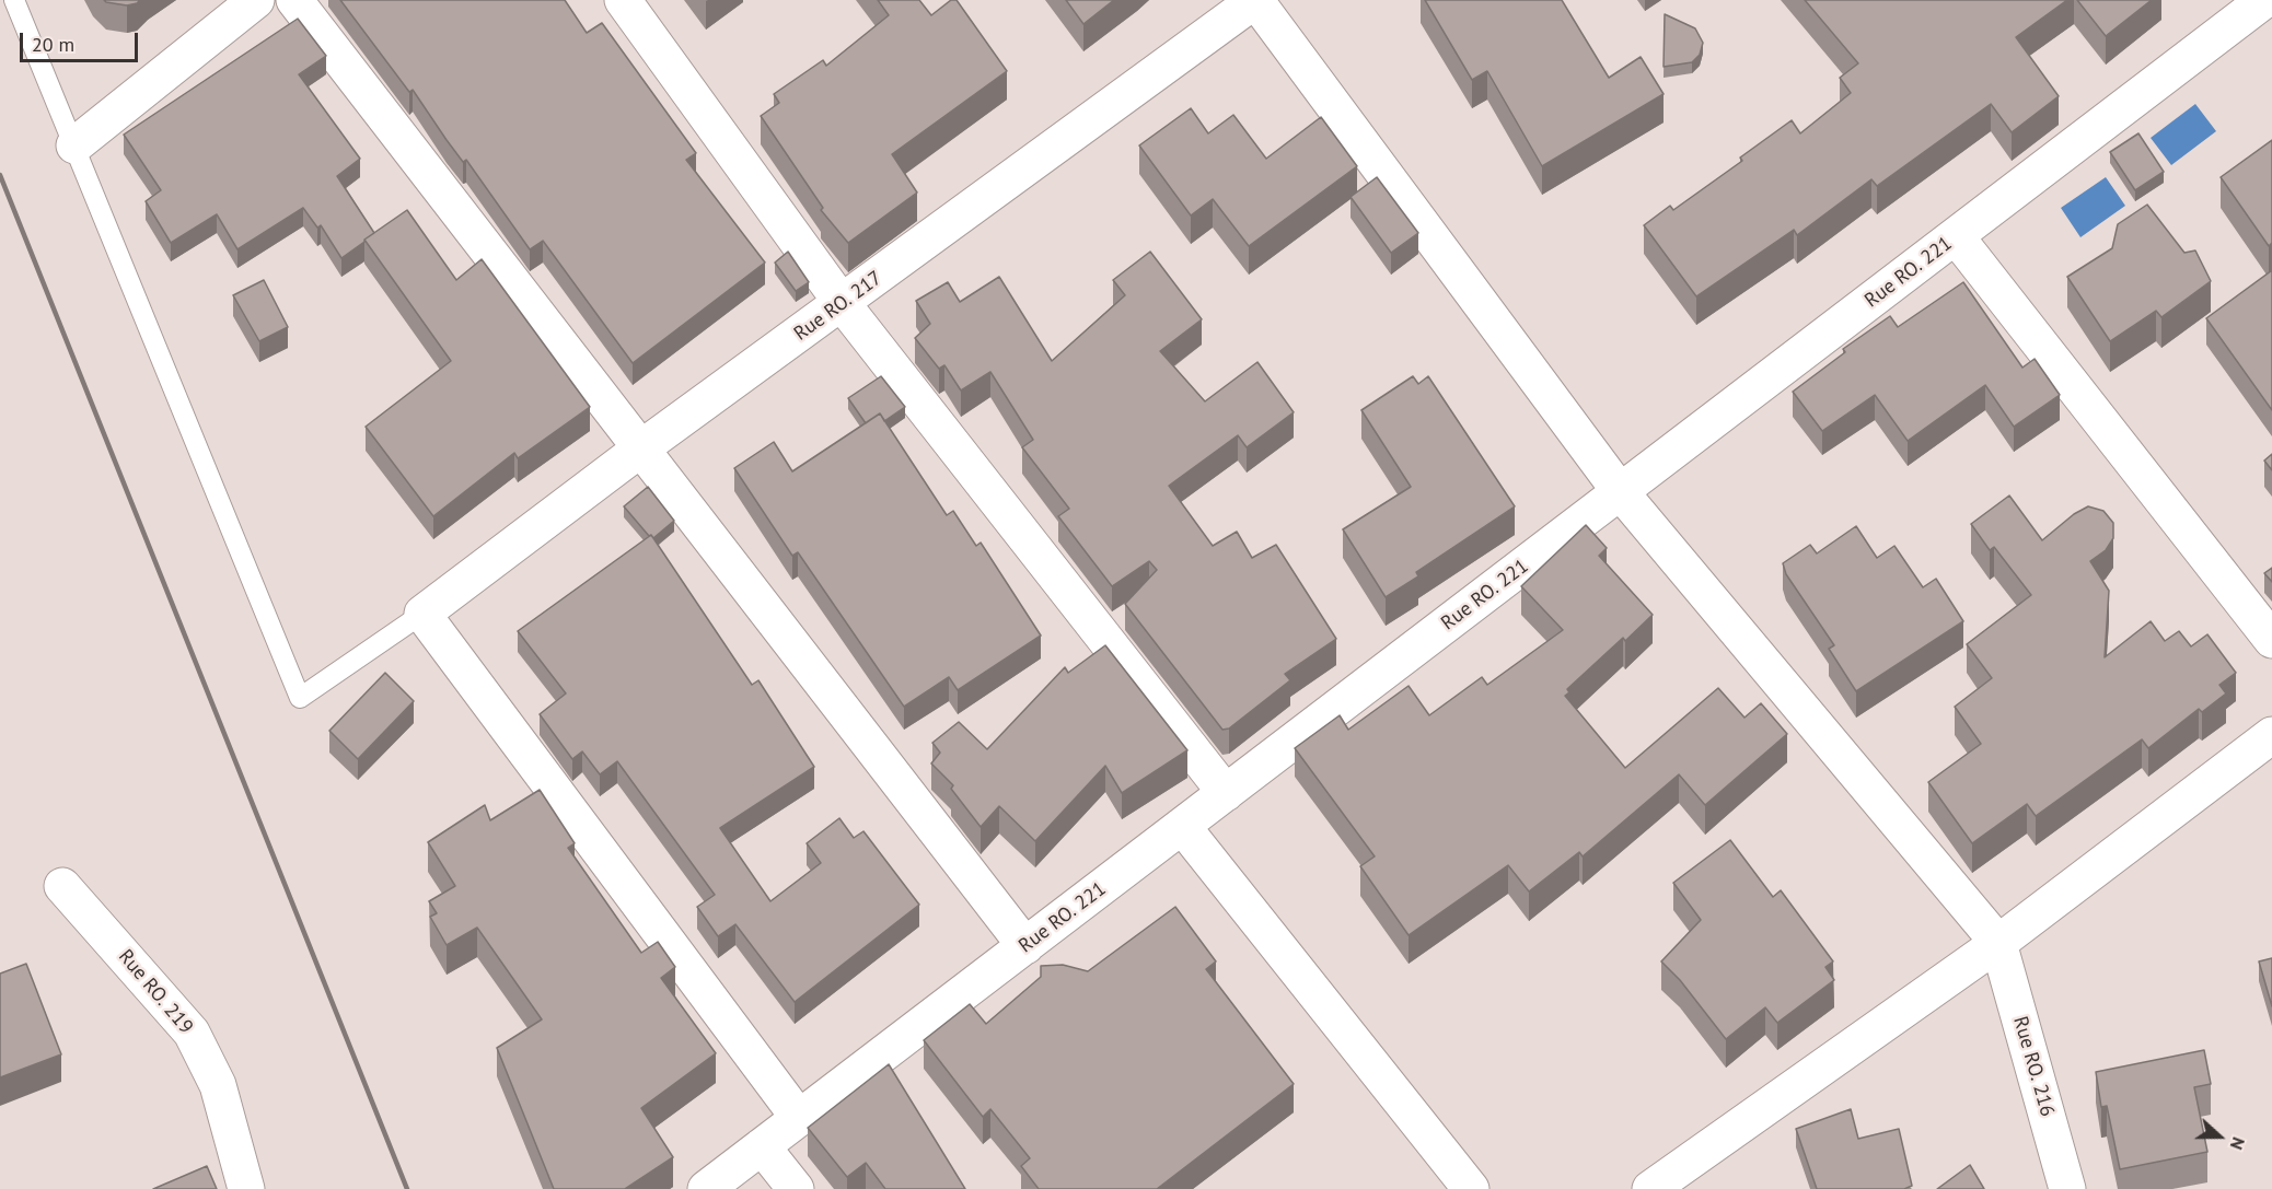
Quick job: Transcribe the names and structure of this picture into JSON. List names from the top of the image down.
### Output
{
  "streets": {
    "street": [
      "Rue RO. 221",
      "Rue RO. 217",
      "Rue RO. 219",
      "Rue RO. 216"
    ]
  },
  "scale_bar": "20 m",
  "north": "right"
}
